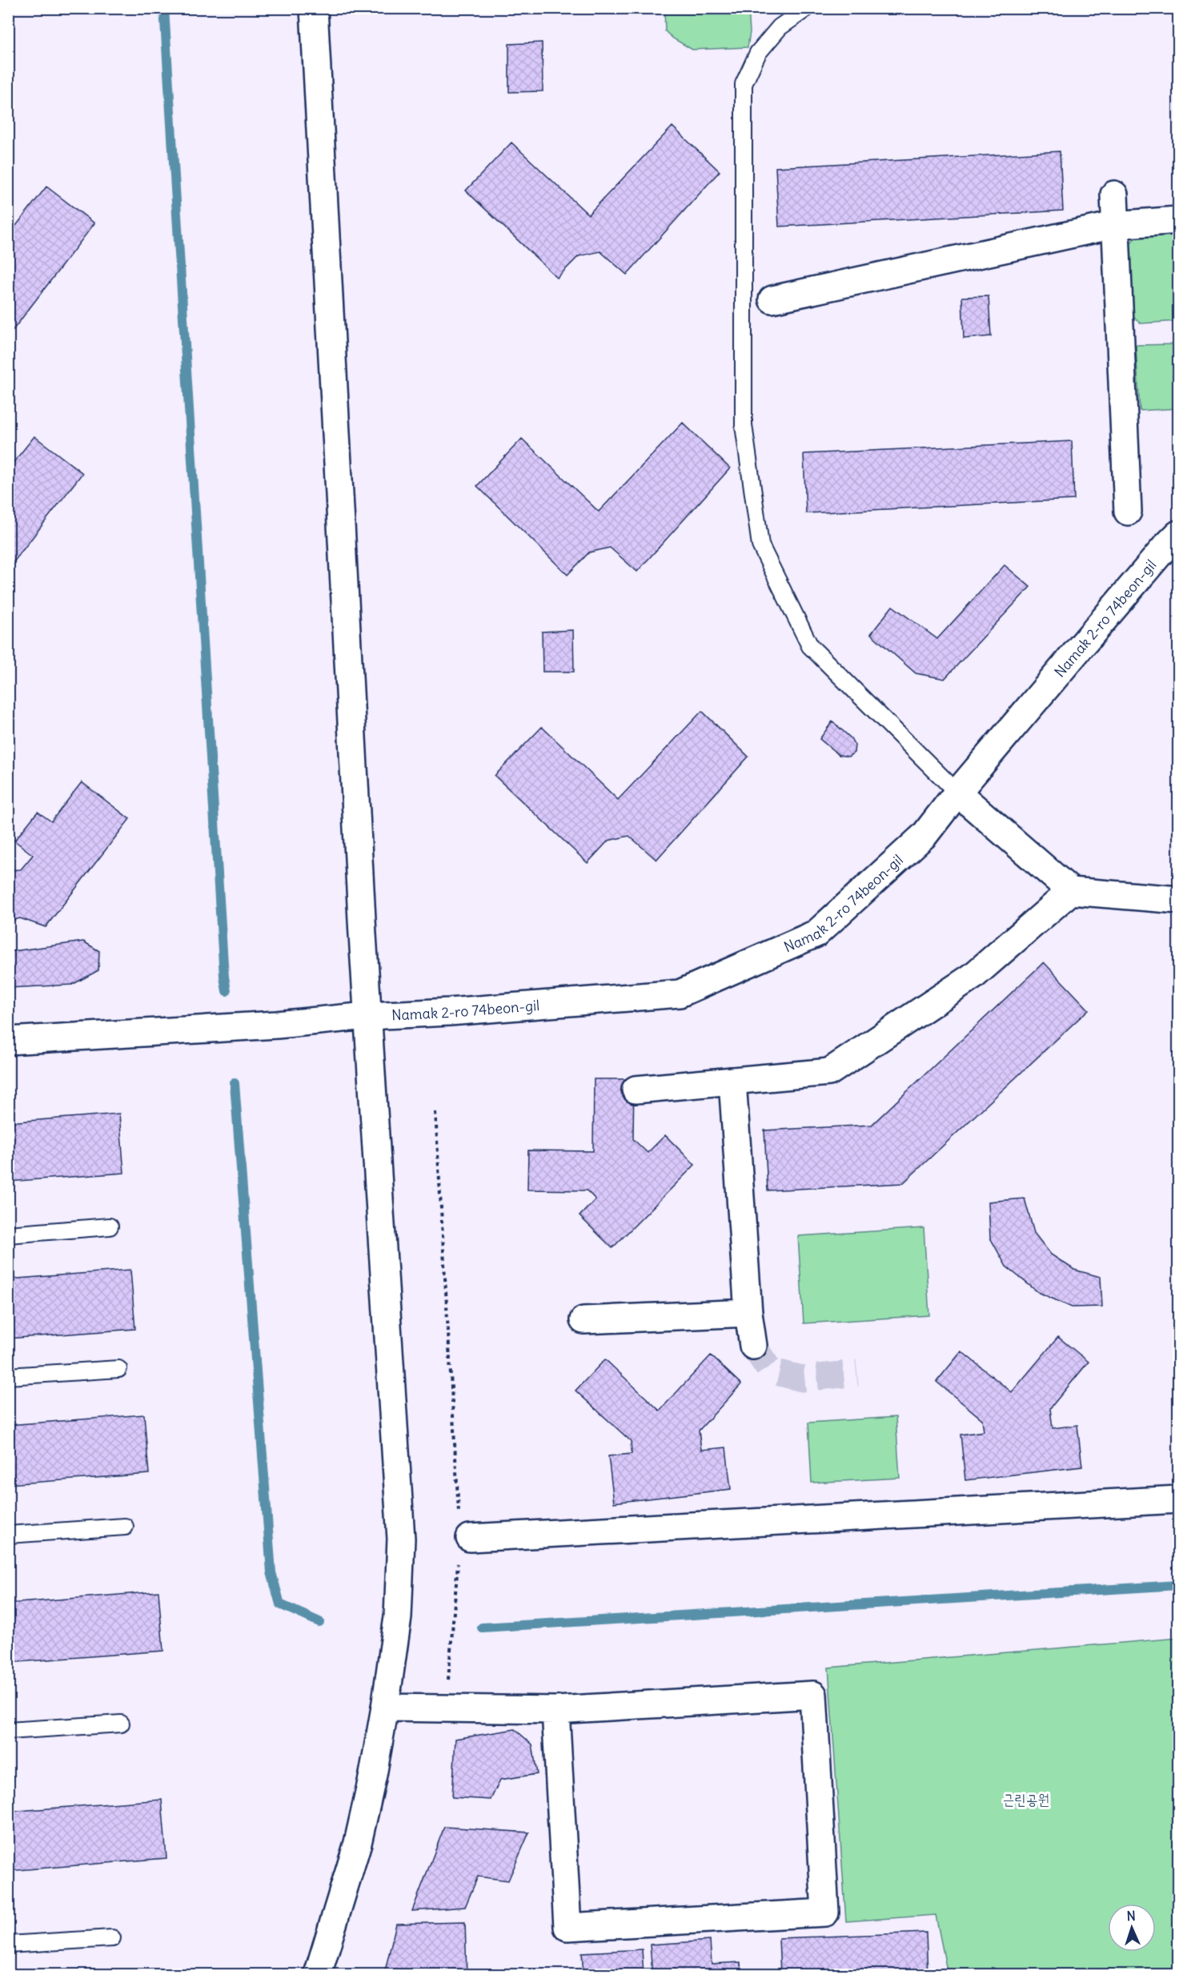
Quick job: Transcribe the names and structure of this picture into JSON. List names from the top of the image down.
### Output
{
  "streets": {
    "street": ["Namak 2-ro 74beon-gil"]
  },
  "parks": ["근린공원"],
  "north": "top"
}
